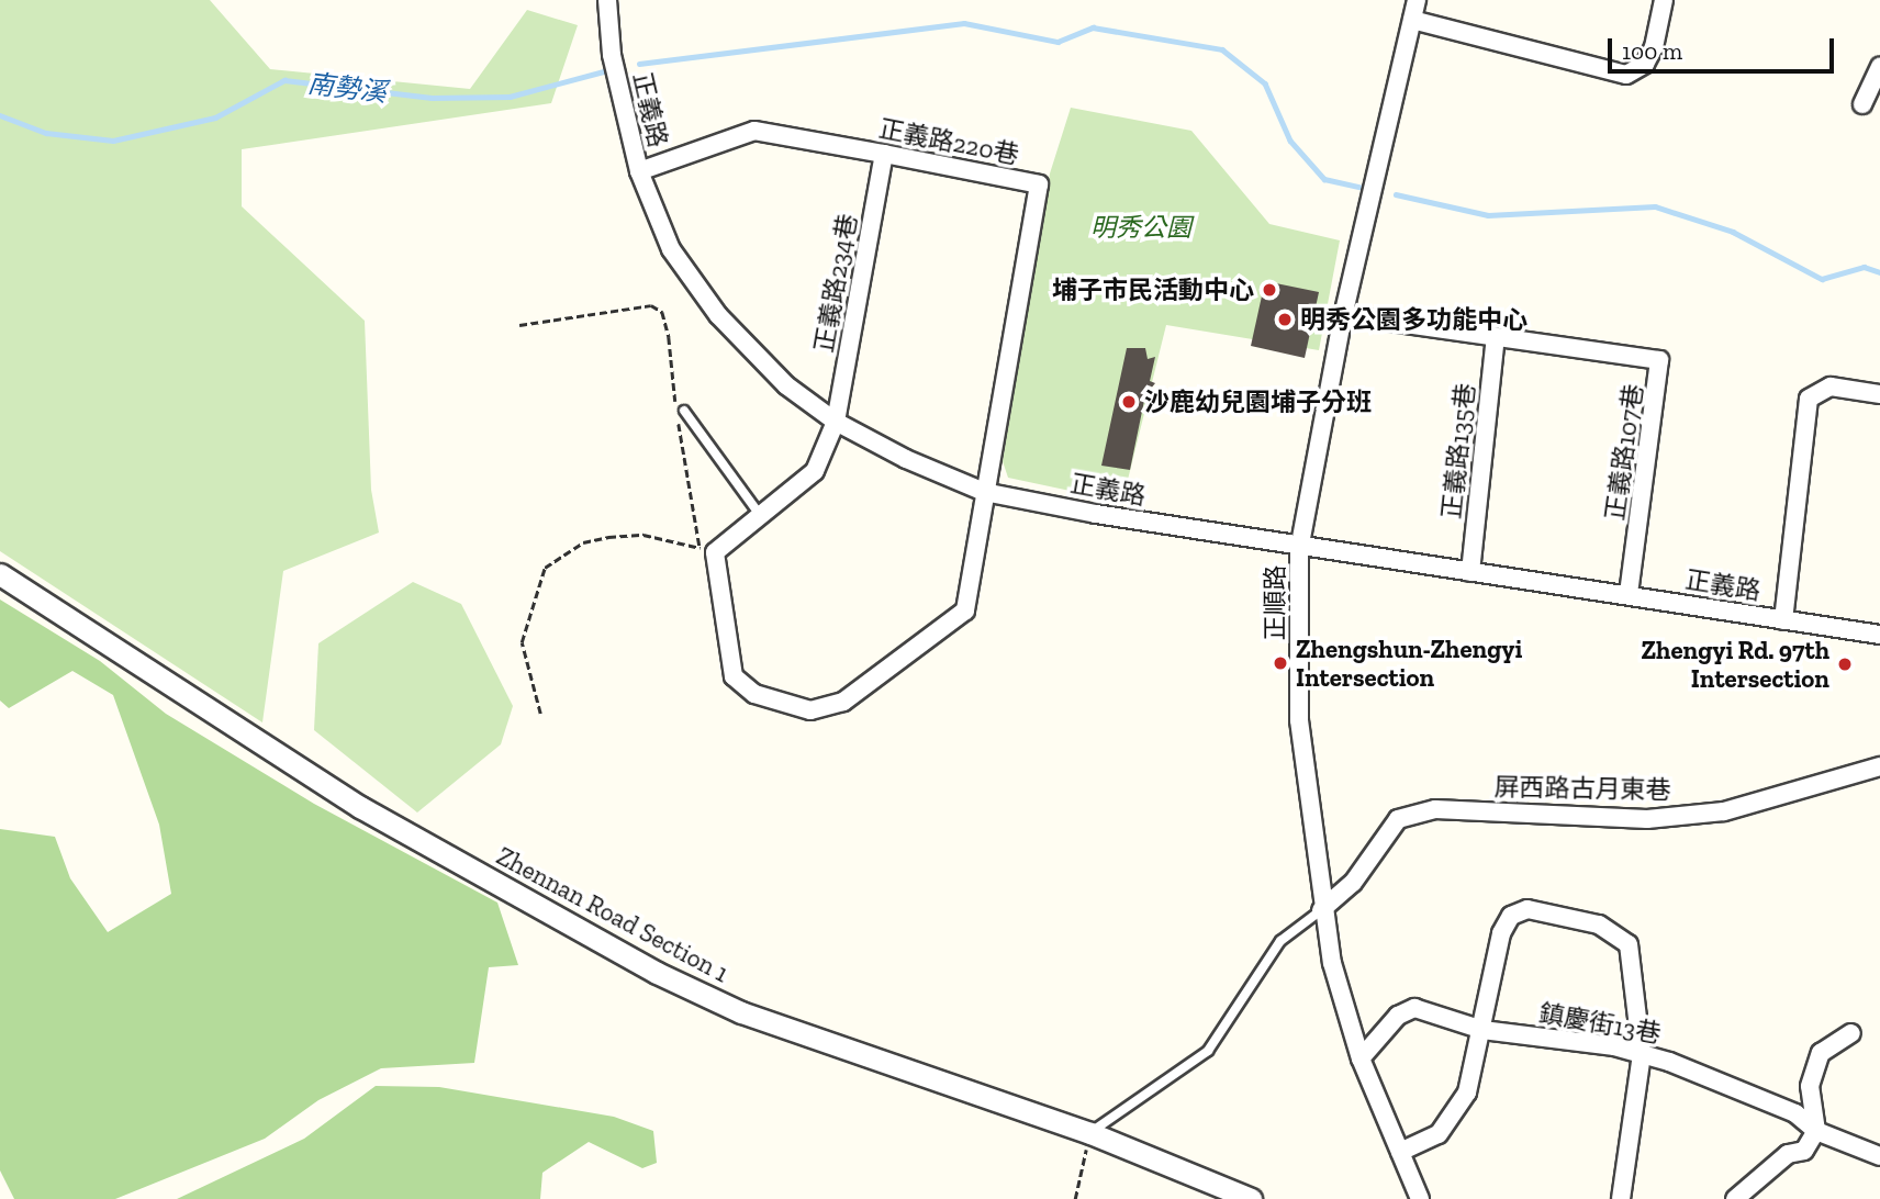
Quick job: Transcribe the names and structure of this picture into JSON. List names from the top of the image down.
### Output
{
  "streets": {
    "street": [
      "正義路",
      "正義路220巷",
      "正義路234巷",
      "正義路135巷",
      "正義路107巷",
      "正順路",
      "屏西路古月東巷",
      "Zhennan Road Section 1",
      "鎮慶街13巷"
    ]
  },
  "crossings": [
    ["正義路", "正義路220巷"],
    ["正義路", "正義路234巷"],
    ["正義路", "正義路135巷"],
    ["正義路", "正義路107巷"],
    ["正義路", "正順路"],
    ["正義路220巷", "正義路234巷"],
    ["正義路135巷", "正義路107巷"],
    ["正義路107巷", "正順路"],
    ["正順路", "屏西路古月東巷"],
    ["正順路", "鎮慶街13巷"]
  ],
  "water": ["南勢溪"],
  "parks": ["明秀公園"],
  "places": [
    "埔子市民活動中心",
    "明秀公園多功能中心",
    "沙鹿幼兒園埔子分班",
    "Zhengshun-Zhengyi Intersection",
    "Zhengyi Rd. 97th Intersection"
  ],
  "scale_bar": "100 m"
}
